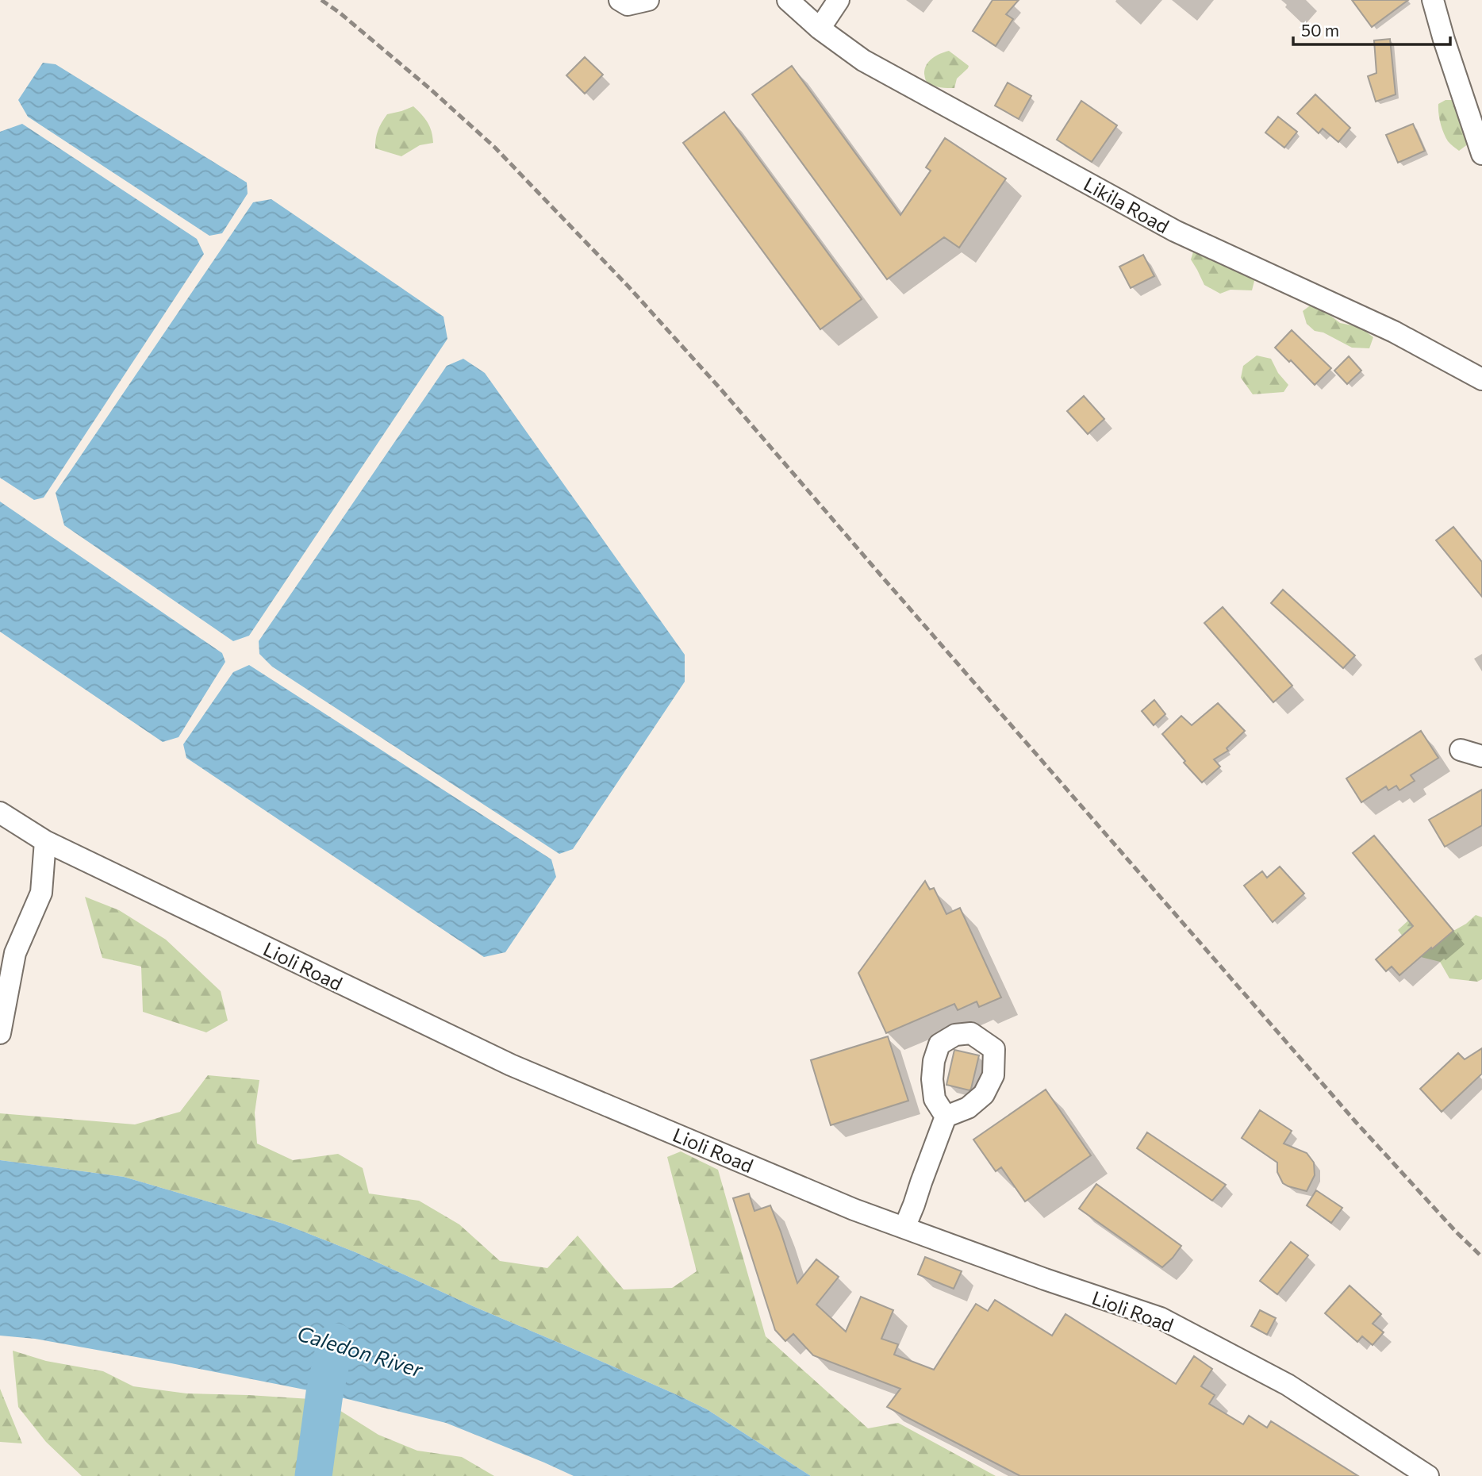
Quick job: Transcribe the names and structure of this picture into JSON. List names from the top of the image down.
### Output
{
  "streets": {
    "street": ["Likila Road", "Lioli Road"]
  },
  "water": ["Caledon River"],
  "scale_bar": "50 m"
}
